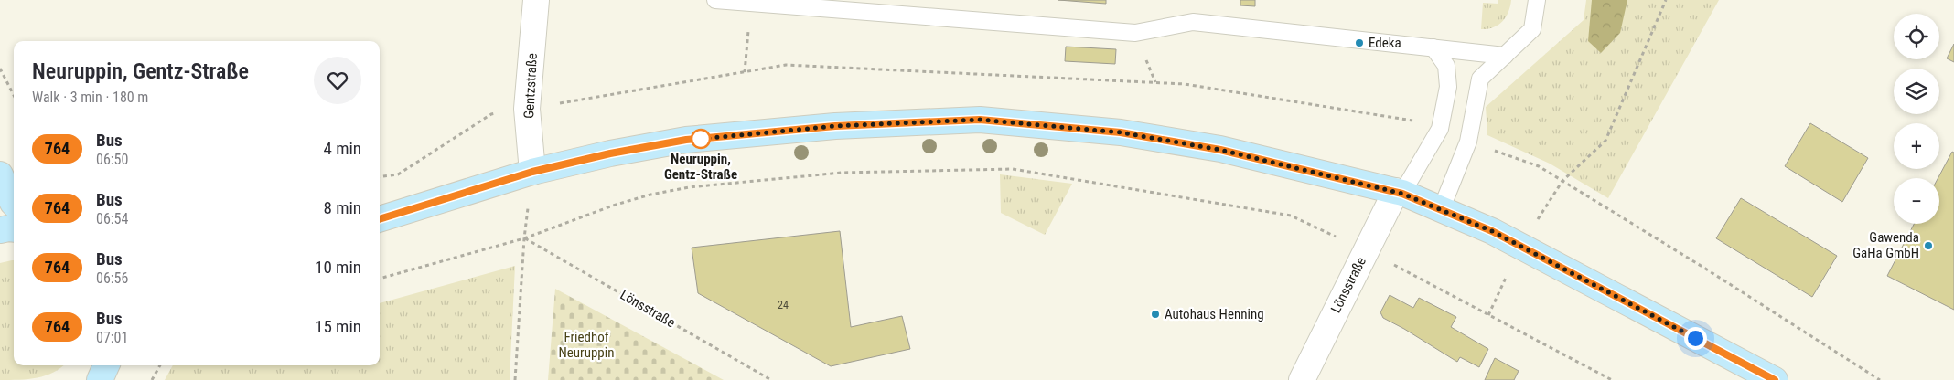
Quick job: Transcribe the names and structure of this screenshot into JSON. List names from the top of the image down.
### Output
{
  "streets": {
    "street": ["Gentzstraße", "Lönsstraße"]
  },
  "parks": ["Friedhof Neuruppin"],
  "places": [
    "Edeka",
    "Neuruppin, Gentz-Straße",
    "Gawenda GaHa GmbH",
    "Autohaus Henning"
  ],
  "lines": ["bus line 764"],
  "house_numbers": ["24"],
  "page": {
    "map_buttons": ["+", "−"],
    "heading": ["Neuruppin, Gentz-Straße", "Walk · 3 min · 180 m"],
    "list": [
      {
        "mark": "764",
        "name": "Bus",
        "note": "06:50",
        "value": "4 min"
      },
      {
        "mark": "764",
        "name": "Bus",
        "note": "06:54",
        "value": "8 min"
      },
      {
        "mark": "764",
        "name": "Bus",
        "note": "06:56",
        "value": "10 min"
      },
      {
        "mark": "764",
        "name": "Bus",
        "note": "07:01",
        "value": "15 min"
      }
    ]
  }
}
